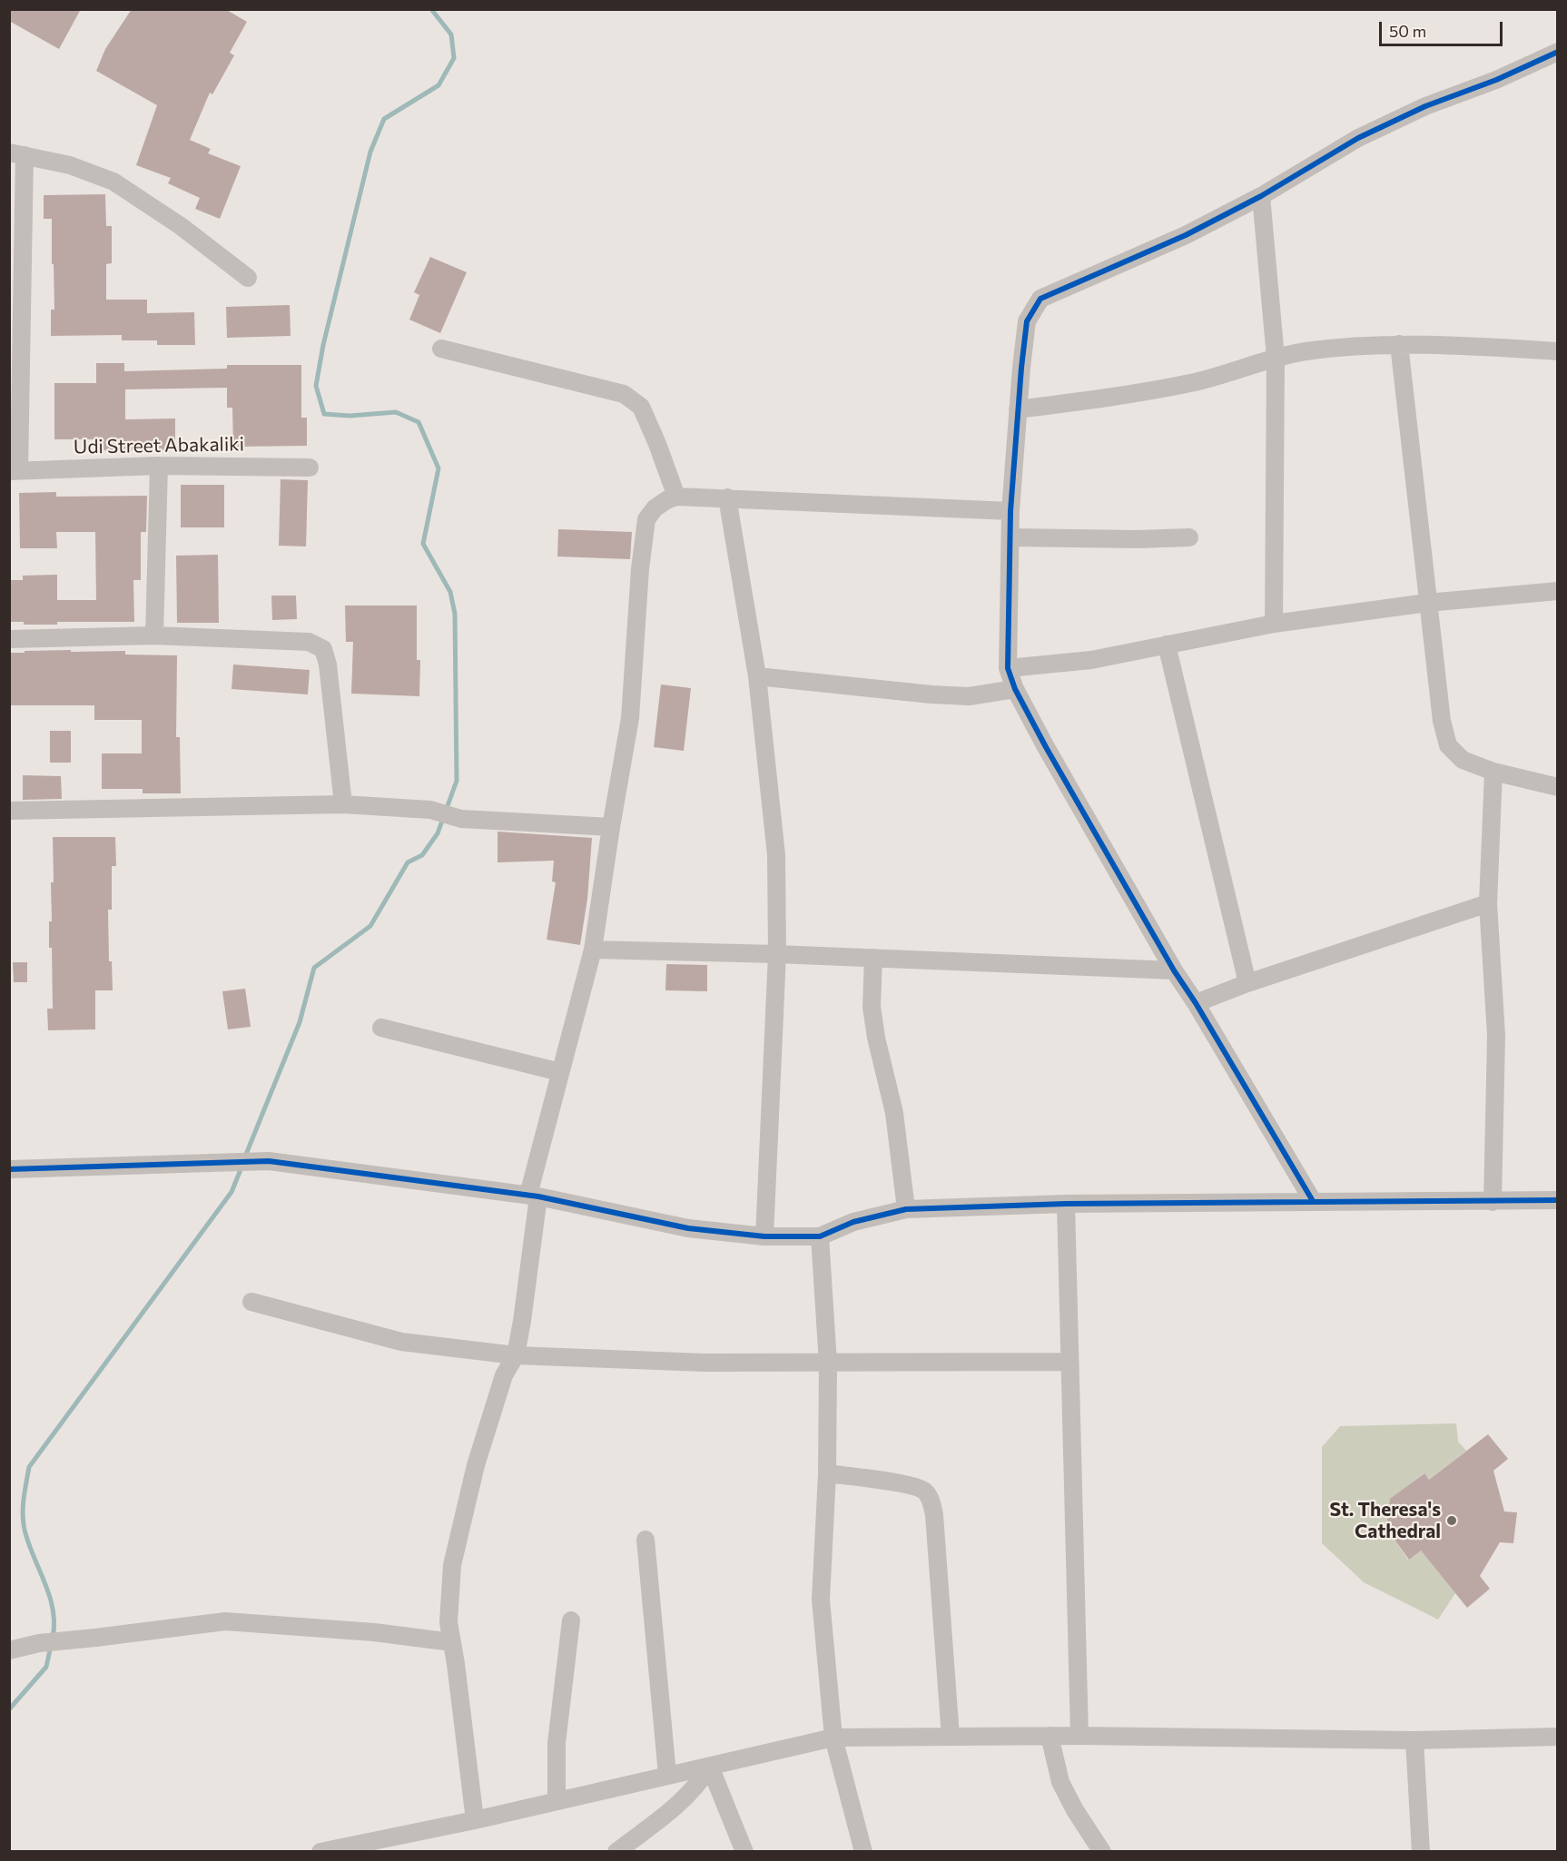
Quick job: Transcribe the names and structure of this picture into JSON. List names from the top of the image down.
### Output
{
  "streets": {
    "street": ["Udi Street Abakaliki"]
  },
  "places": ["St. Theresa's Cathedral"],
  "scale_bar": "50 m"
}
